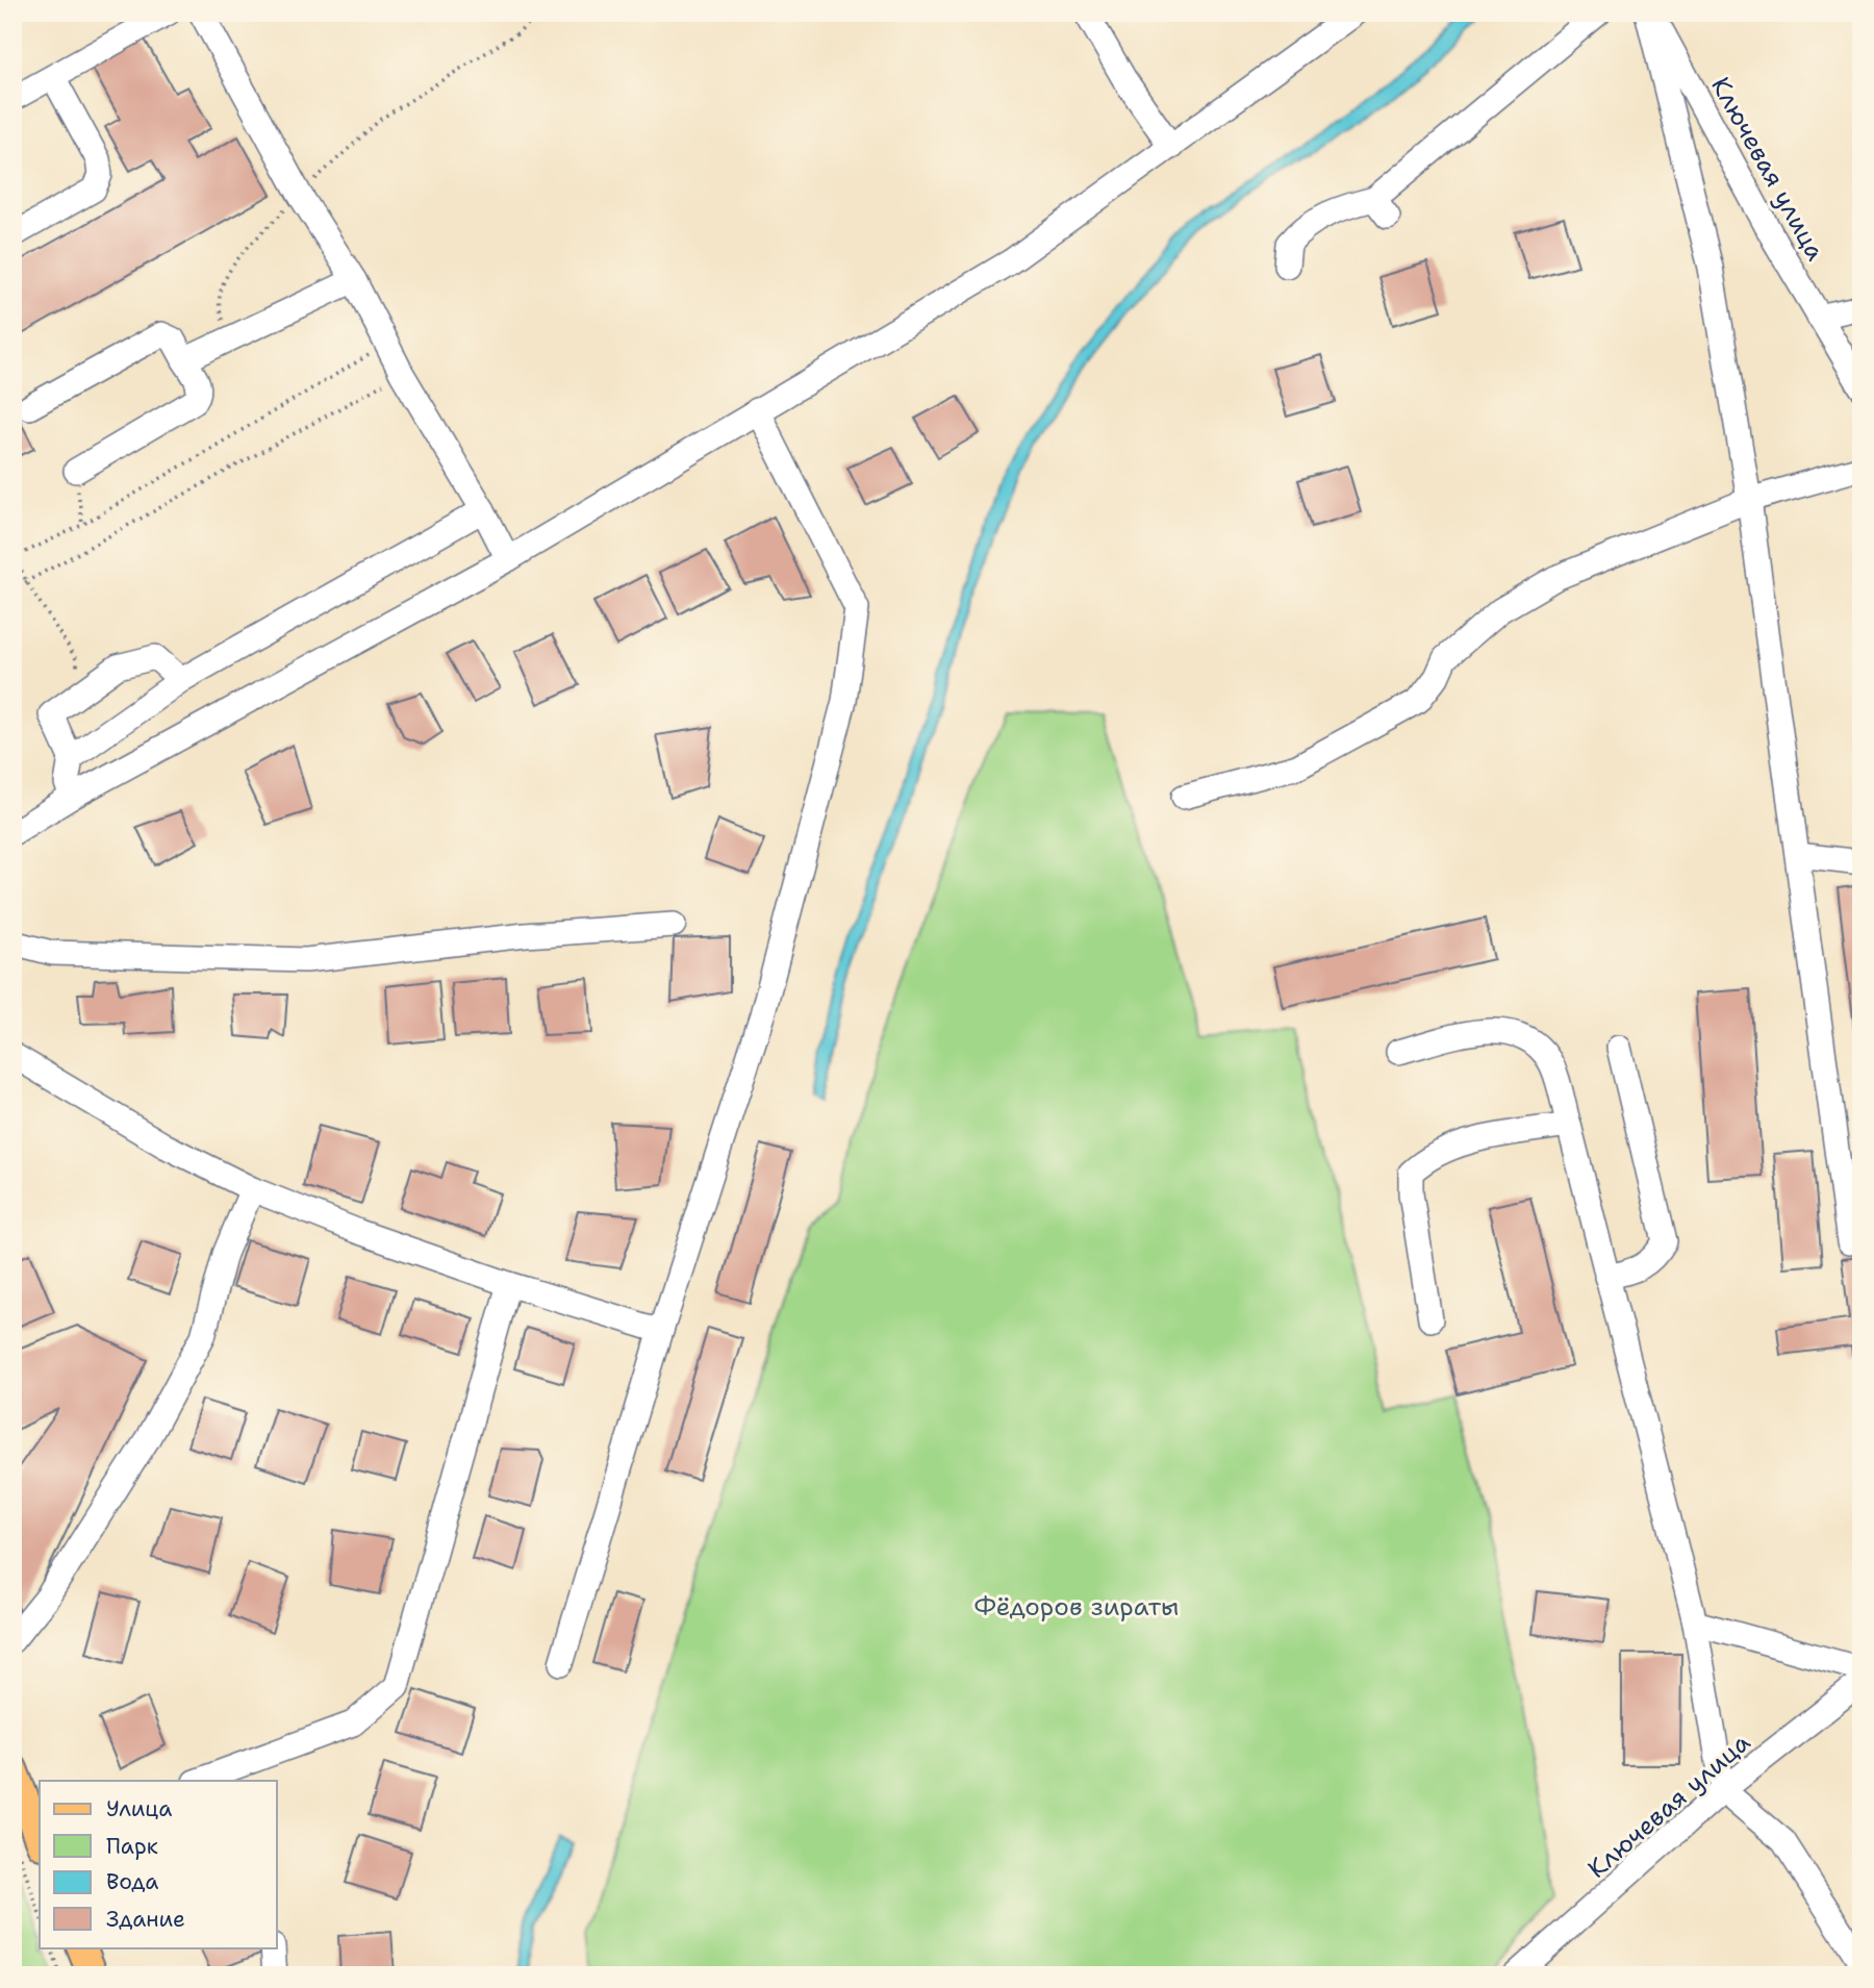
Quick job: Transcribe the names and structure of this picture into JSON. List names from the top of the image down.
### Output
{
  "streets": {
    "street": ["Ключевая улица"]
  },
  "parks": ["Фёдоров зираты"],
  "legend": [
    "Улица",
    "Парк",
    "Вода",
    "Здание"
  ]
}
